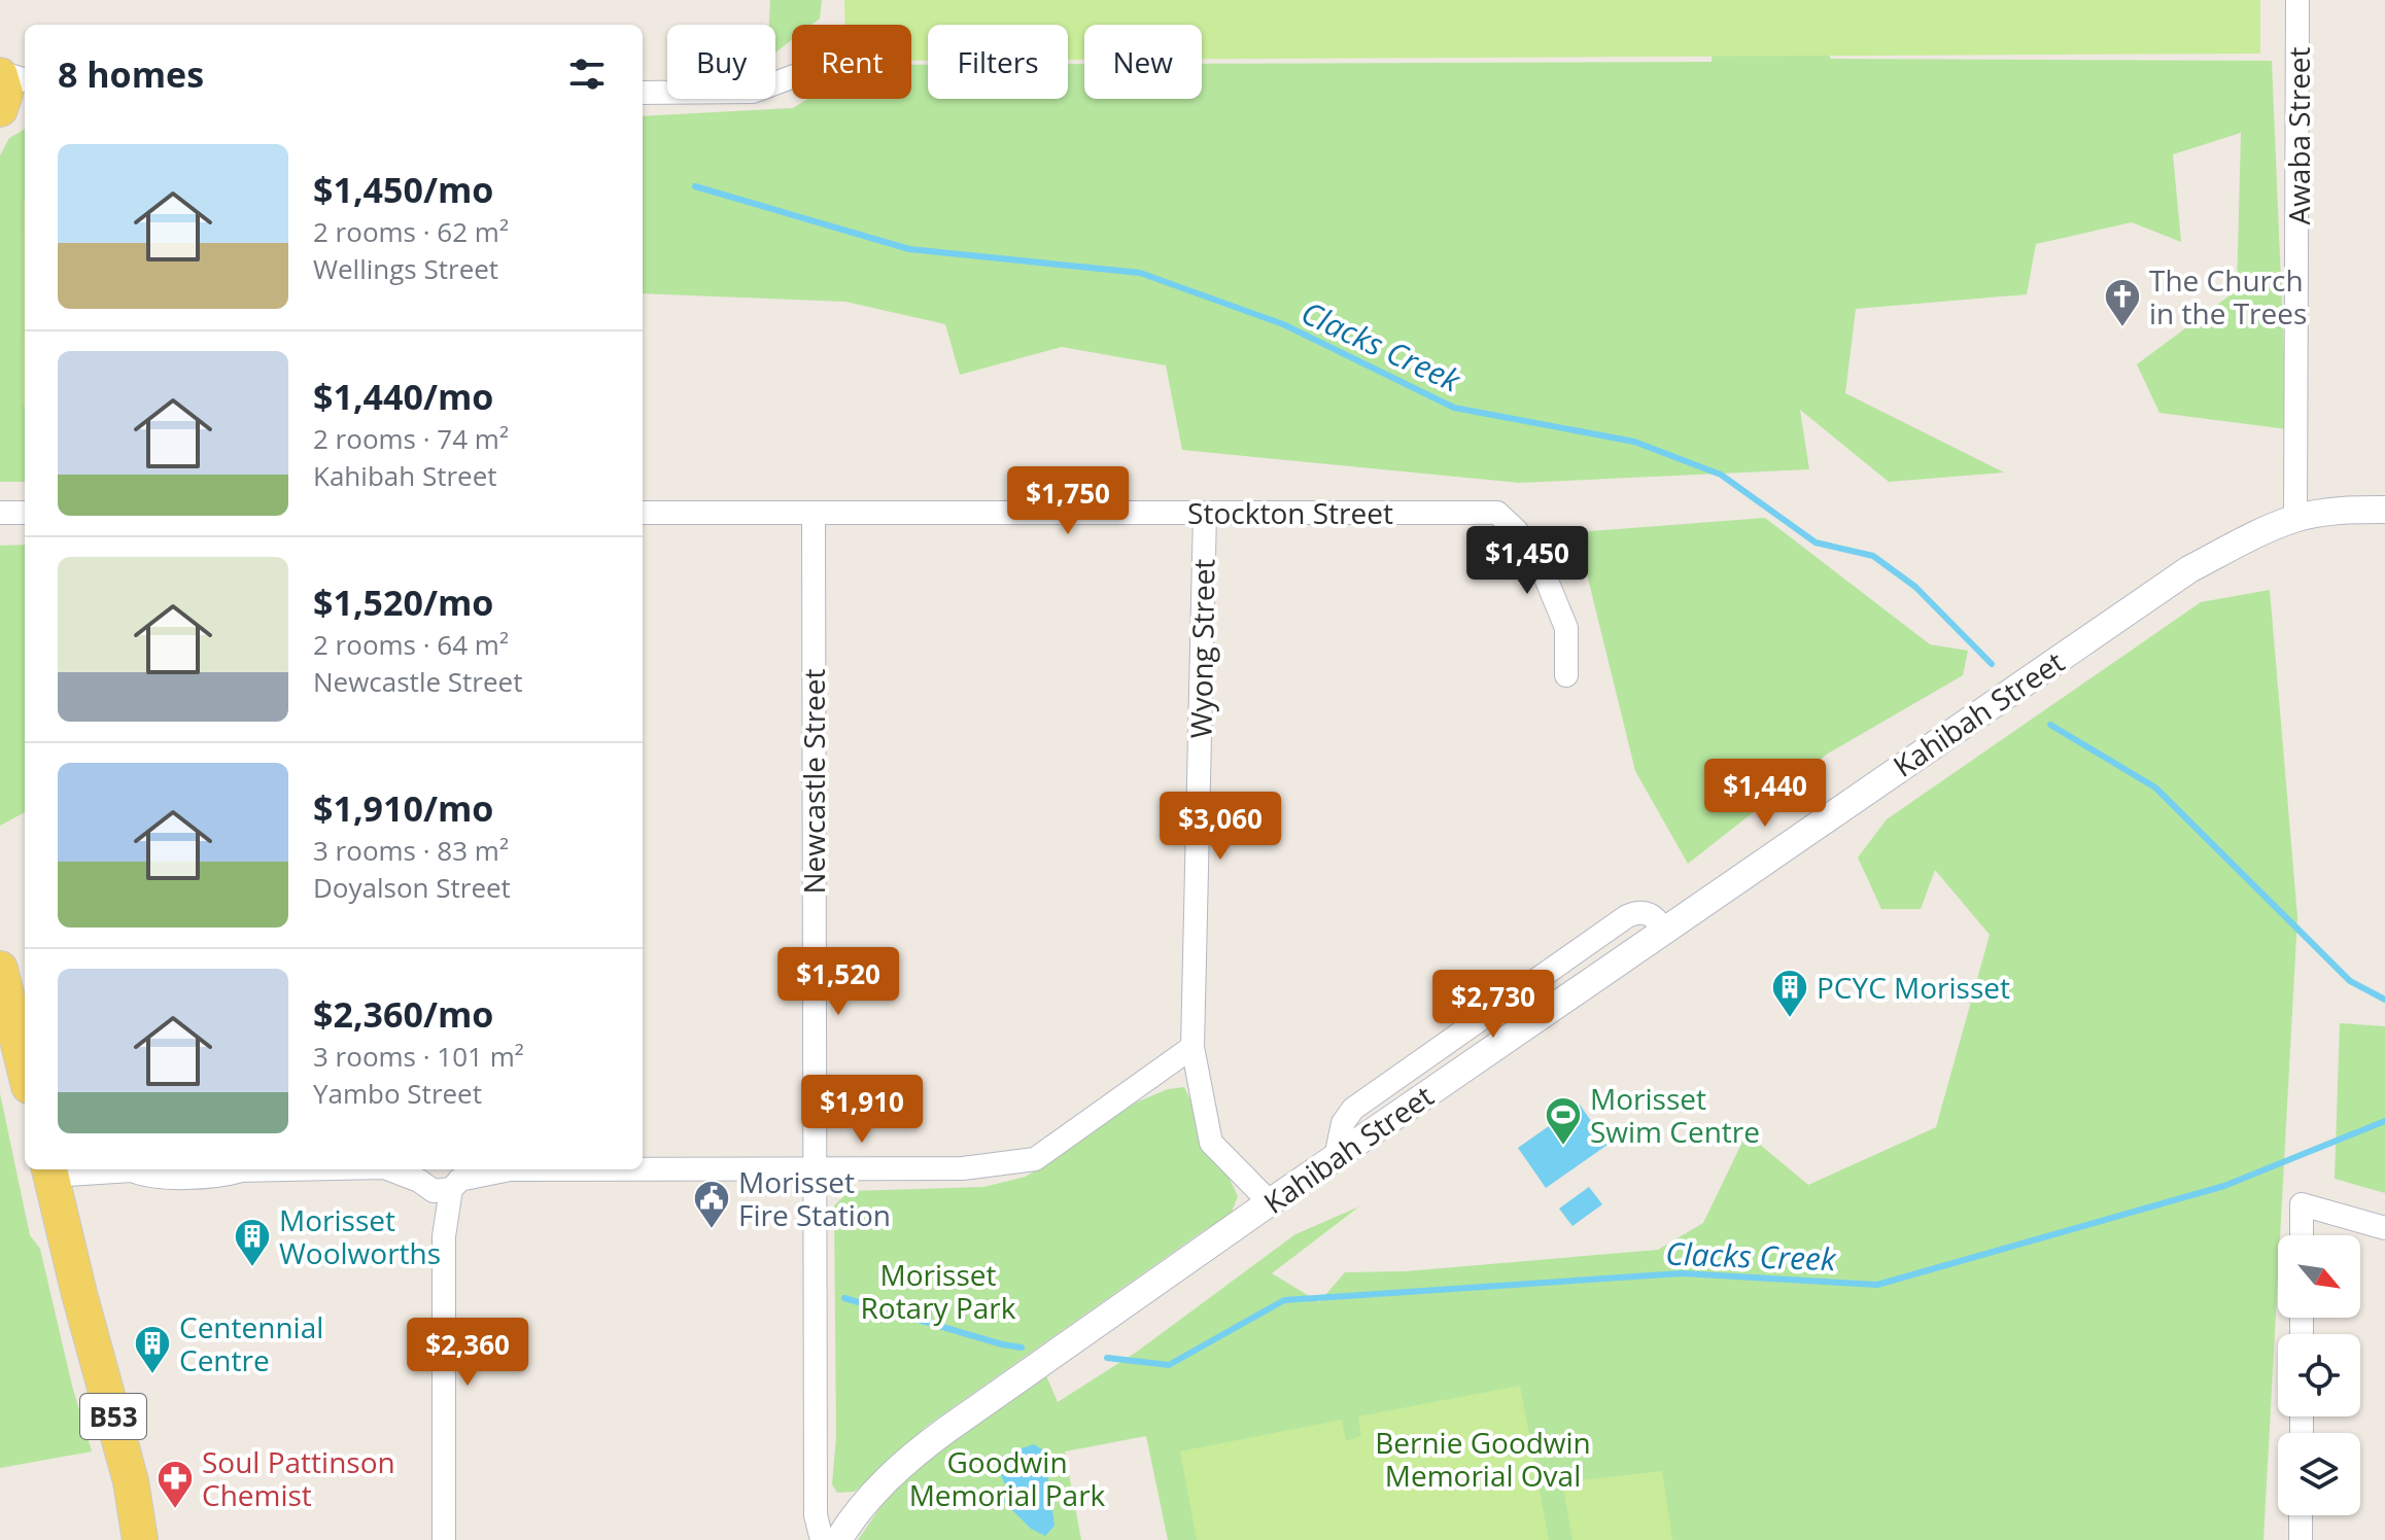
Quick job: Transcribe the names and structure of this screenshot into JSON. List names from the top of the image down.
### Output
{
  "streets": {
    "main road": ["B53"],
    "street": [
      "Awaba Street",
      "Stockton Street",
      "Wyong Street",
      "Kahibah Street",
      "Newcastle Street"
    ]
  },
  "crossings": [
    ["Awaba Street", "Kahibah Street"],
    ["Stockton Street", "Wyong Street"],
    ["Stockton Street", "Newcastle Street"],
    ["Wyong Street", "Kahibah Street"]
  ],
  "water": ["Clacks Creek"],
  "parks": ["Morisset Rotary Park", "Bernie Goodwin Memorial Oval", "Goodwin Memorial Park"],
  "places": {
    "church": ["The Church in the Trees"],
    "building": ["PCYC Morisset", "Morisset Woolworths", "Centennial Centre"],
    "sports": ["Morisset Swim Centre"],
    "public building": ["Morisset Fire Station"],
    "pharmacy": ["Soul Pattinson Chemist"]
  },
  "north": "bottom right",
  "page": {
    "chip": [
      "Buy",
      "Rent",
      "Filters",
      "New"
    ],
    "heading": "8 homes",
    "list": [
      {
        "name": "$1,450/mo",
        "note": "2 rooms · 62 m² · Wellings Street"
      },
      {
        "name": "$1,440/mo",
        "note": "2 rooms · 74 m² · Kahibah Street"
      },
      {
        "name": "$1,520/mo",
        "note": "2 rooms · 64 m² · Newcastle Street"
      },
      {
        "name": "$1,910/mo",
        "note": "3 rooms · 83 m² · Doyalson Street"
      },
      {
        "name": "$2,360/mo",
        "note": "3 rooms · 101 m² · Yambo Street"
      }
    ],
    "price": [
      "$1,750",
      "$1,450",
      "$1,440",
      "$3,060",
      "$1,520",
      "$2,730",
      "$1,910",
      "$2,360"
    ]
  }
}
